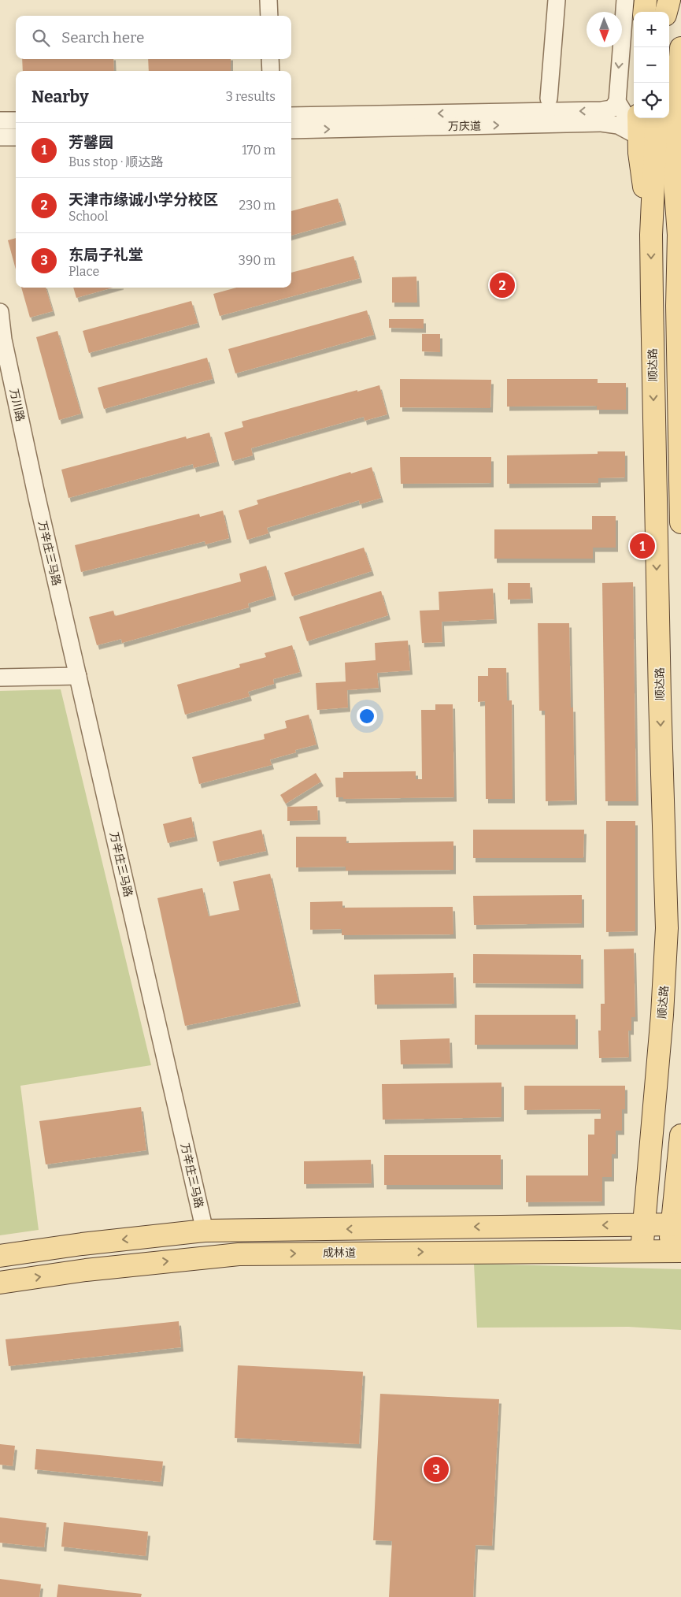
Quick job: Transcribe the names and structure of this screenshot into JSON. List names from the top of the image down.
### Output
{
  "streets": {
    "main road": ["顺达路", "成林道"],
    "street": ["万庆道", "万川路", "万辛庄三马路"]
  },
  "crossings": [
    ["顺达路", "成林道"],
    ["万川路", "万辛庄三马路"]
  ],
  "north": "bottom",
  "page": {
    "map_buttons": ["+", "−"],
    "search": "Search here",
    "heading": ["Nearby", "3 results"],
    "list": [
      {
        "mark": "1",
        "name": "芳馨园",
        "note": "Bus stop · 顺达路",
        "value": "170 m"
      },
      {
        "mark": "2",
        "name": "天津市缘诚小学分校区",
        "note": "School",
        "value": "230 m"
      },
      {
        "mark": "3",
        "name": "东局子礼堂",
        "note": "Place",
        "value": "390 m"
      }
    ],
    "pins": ["2", "1", "3"]
  }
}
